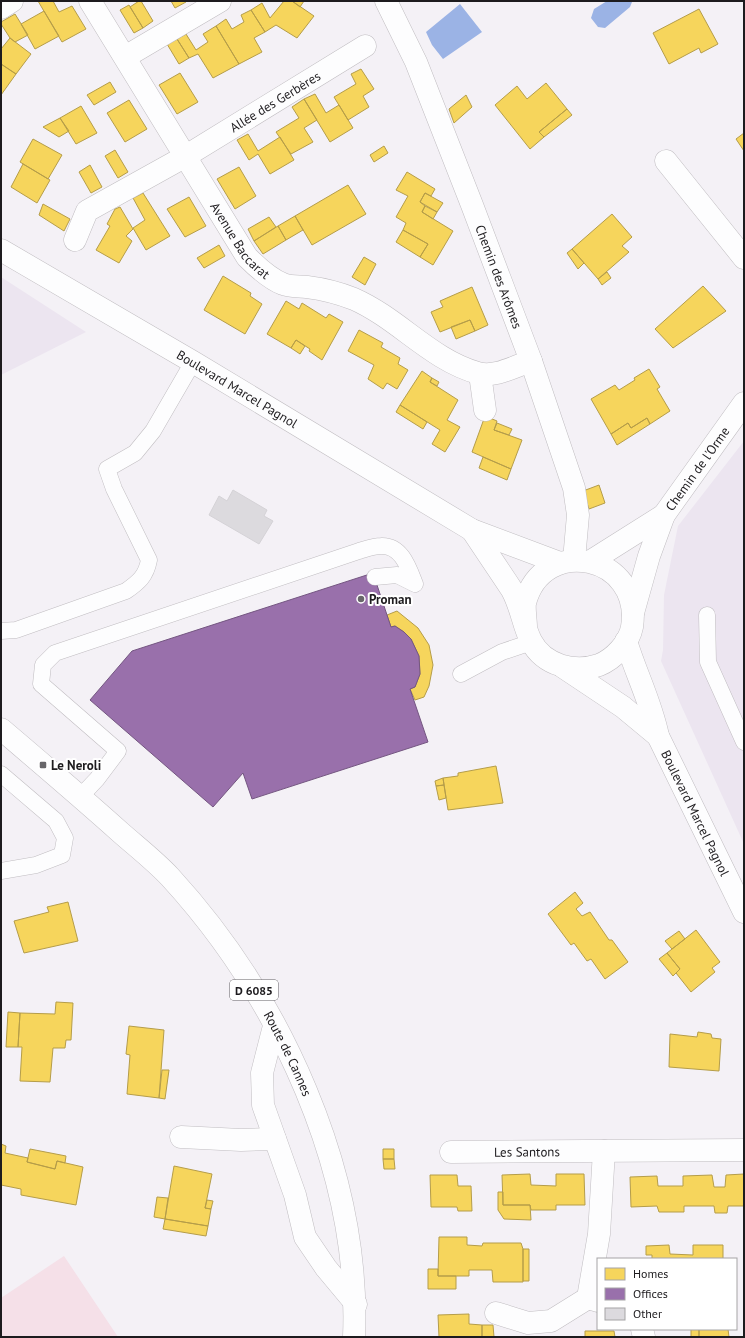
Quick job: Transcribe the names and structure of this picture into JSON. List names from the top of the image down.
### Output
{
  "streets": {
    "street": [
      "Allée des Gerbères",
      "Avenue Baccarat",
      "Chemin des Arômes",
      "Boulevard Marcel Pagnol",
      "Chemin de l'Orme",
      "D 6085",
      "Route de Cannes",
      "Les Santons"
    ]
  },
  "crossings": [
    ["Allée des Gerbères", "Avenue Baccarat"],
    ["Avenue Baccarat", "Chemin des Arômes"],
    ["Chemin des Arômes", "Boulevard Marcel Pagnol"],
    ["Chemin des Arômes", "Chemin de l'Orme"],
    ["Boulevard Marcel Pagnol", "Chemin de l'Orme"]
  ],
  "places": {
    "other": ["Proman"],
    "transit": ["Le Neroli"]
  },
  "legend": ["Homes", "Offices", "Other"]
}
